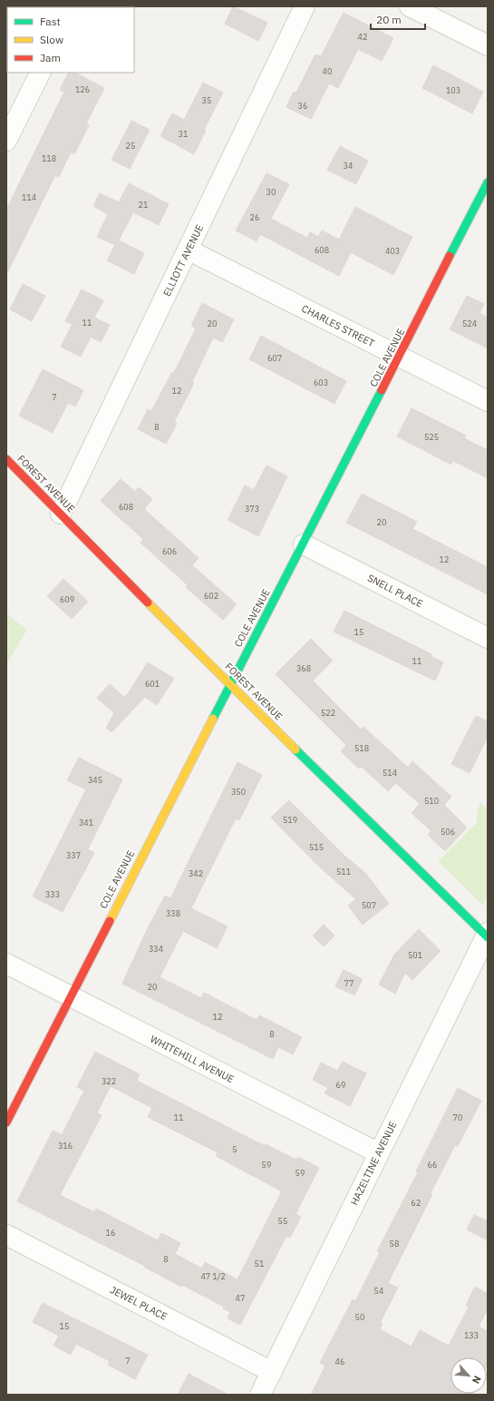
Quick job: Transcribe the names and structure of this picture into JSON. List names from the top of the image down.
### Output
{
  "streets": {
    "street": [
      "ELLIOTT AVENUE",
      "CHARLES STREET",
      "COLE AVENUE",
      "FOREST AVENUE",
      "SNELL PLACE",
      "WHITEHILL AVENUE",
      "HAZELTINE AVENUE",
      "JEWEL PLACE"
    ]
  },
  "crossings": [
    ["ELLIOTT AVENUE", "CHARLES STREET"],
    ["ELLIOTT AVENUE", "FOREST AVENUE"],
    ["CHARLES STREET", "COLE AVENUE"],
    ["COLE AVENUE", "FOREST AVENUE"],
    ["COLE AVENUE", "SNELL PLACE"],
    ["COLE AVENUE", "WHITEHILL AVENUE"],
    ["FOREST AVENUE", "HAZELTINE AVENUE"],
    ["WHITEHILL AVENUE", "HAZELTINE AVENUE"],
    ["HAZELTINE AVENUE", "JEWEL PLACE"]
  ],
  "house_numbers": [
    "42",
    "40",
    "126",
    "103",
    "35",
    "36",
    "31",
    "25",
    "118",
    "34",
    "30",
    "114",
    "21",
    "26",
    "608",
    "403",
    "11",
    "20",
    "524",
    "607",
    "603",
    "12",
    "7",
    "8",
    "525",
    "608",
    "373",
    "20",
    "606",
    "12",
    "602",
    "609",
    "15",
    "11",
    "368",
    "601",
    "522",
    "518",
    "514",
    "345",
    "350",
    "510",
    "519",
    "341",
    "506",
    "515",
    "337",
    "511",
    "342",
    "333",
    "507",
    "338",
    "334",
    "501",
    "77",
    "20",
    "12",
    "8",
    "322",
    "69",
    "11",
    "70",
    "316",
    "5",
    "59",
    "66",
    "59",
    "62",
    "55",
    "16",
    "58",
    "8",
    "51",
    "47 1/2",
    "54",
    "47",
    "50",
    "15",
    "133",
    "7",
    "46"
  ],
  "legend": ["Fast", "Slow", "Jam"],
  "scale_bar": "20 m",
  "north": "bottom right"
}
